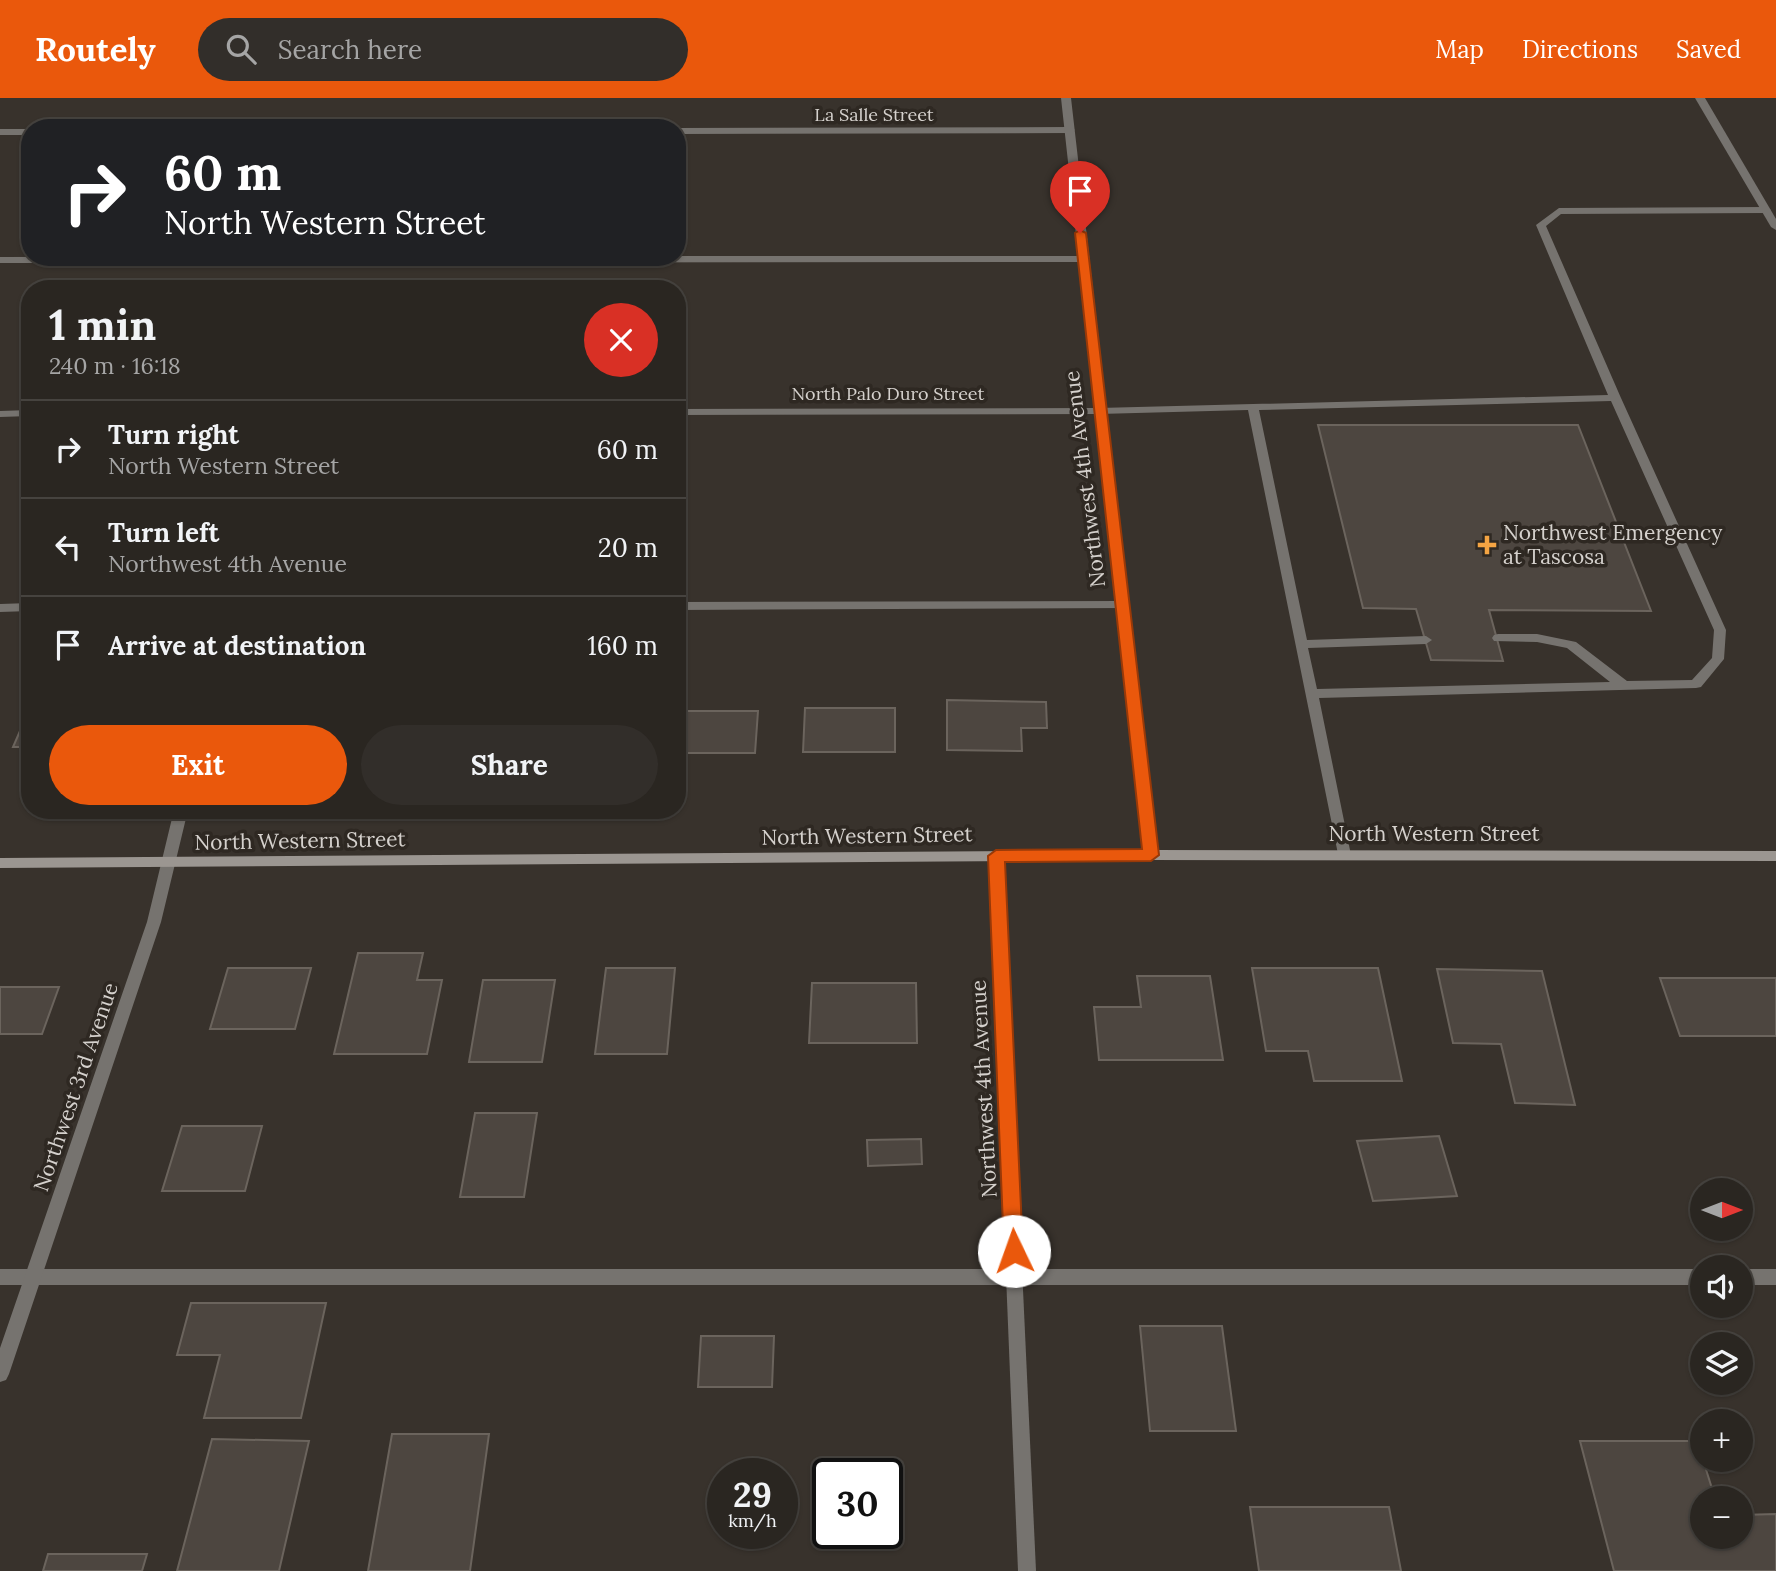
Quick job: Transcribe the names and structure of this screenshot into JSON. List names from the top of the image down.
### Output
{
  "streets": {
    "main road": ["North Western Street"],
    "street": [
      "La Salle Street",
      "North Palo Duro Street",
      "Northwest 4th Avenue",
      "Northwest 3rd Avenue"
    ]
  },
  "crossings": [
    ["La Salle Street", "Northwest 4th Avenue"],
    ["North Palo Duro Street", "Northwest 4th Avenue"],
    ["Northwest 4th Avenue", "North Western Street"],
    ["North Western Street", "Northwest 3rd Avenue"]
  ],
  "places": {
    "health": ["Northwest Emergency at Tascosa"]
  },
  "north": "right",
  "page": {
    "header": "Routely",
    "search": "Search here",
    "nav": ["Map", "Directions", "Saved"],
    "turn": ["60 m", "North Western Street"],
    "heading": ["1 min", "240 m · 16:18"],
    "list": [
      {
        "name": "Turn right",
        "note": "North Western Street",
        "value": "60 m"
      },
      {
        "name": "Turn left",
        "note": "Northwest 4th Avenue",
        "value": "20 m"
      },
      {
        "name": "Arrive at destination",
        "value": "160 m"
      }
    ],
    "buttons": ["Exit", "Share"],
    "map_buttons": ["+", "−"],
    "speed": "29 km/h",
    "limit": "30"
  }
}
